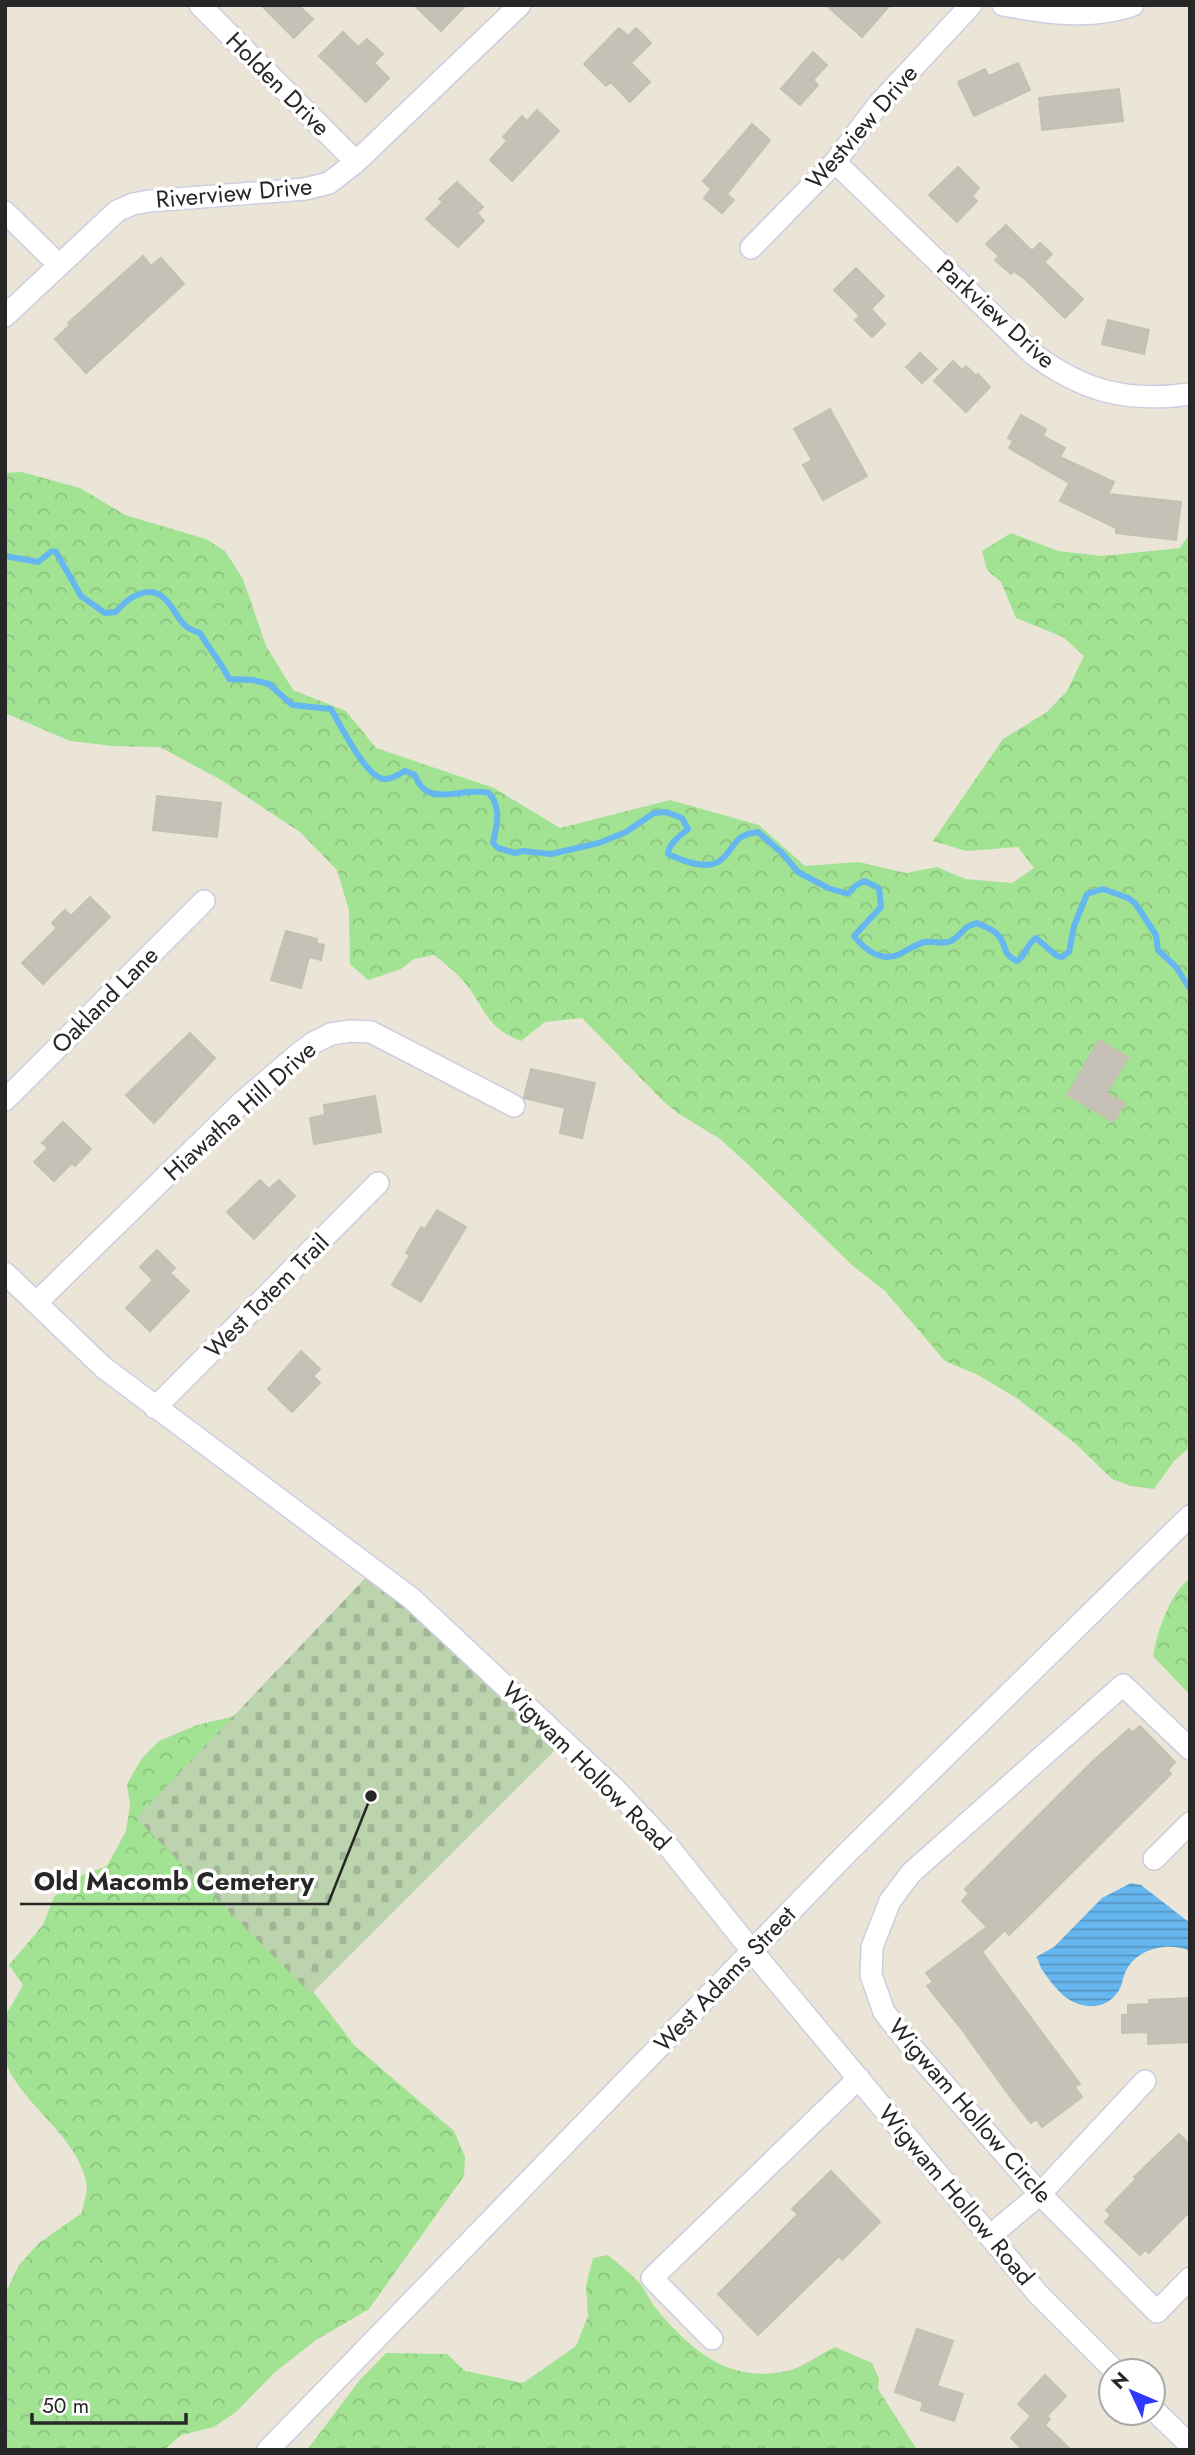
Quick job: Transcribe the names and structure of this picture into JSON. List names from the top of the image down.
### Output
{
  "streets": {
    "street": [
      "Holden Drive",
      "Westview Drive",
      "Riverview Drive",
      "Parkview Drive",
      "Oakland Lane",
      "Hiawatha Hill Drive",
      "West Totem Trail",
      "Wigwam Hollow Road",
      "West Adams Street",
      "Wigwam Hollow Circle"
    ]
  },
  "crossings": [
    ["Holden Drive", "Riverview Drive"],
    ["Westview Drive", "Parkview Drive"],
    ["Hiawatha Hill Drive", "Wigwam Hollow Road"],
    ["West Totem Trail", "Wigwam Hollow Road"],
    ["Wigwam Hollow Road", "West Adams Street"]
  ],
  "places": ["Old Macomb Cemetery"],
  "scale_bar": "50 m",
  "north": "top left"
}
